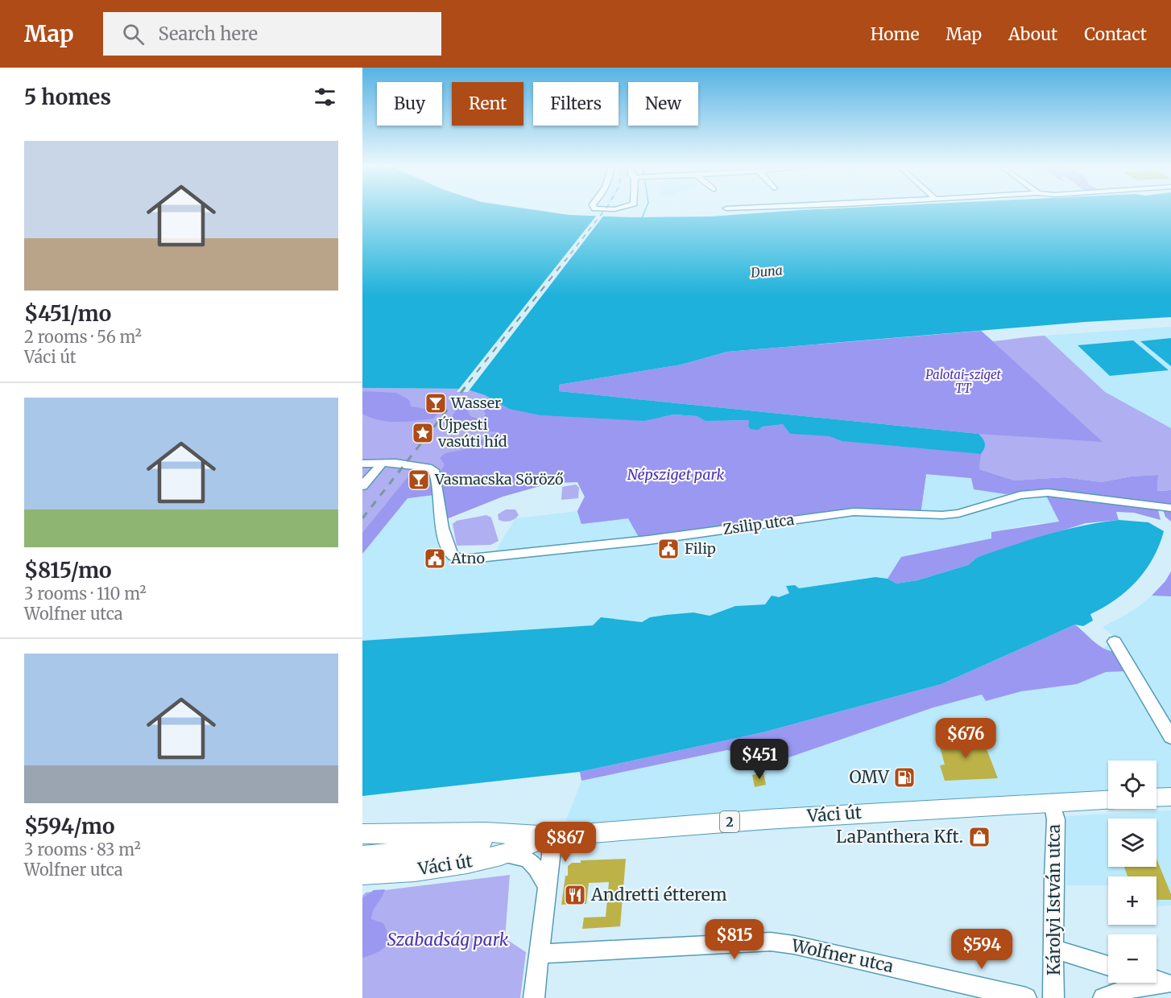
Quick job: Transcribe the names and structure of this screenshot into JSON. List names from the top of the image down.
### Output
{
  "streets": {
    "main road": ["Váci út", "2"],
    "street": ["Zsilip utca", "Károlyi István utca", "Wolfner utca"]
  },
  "crossings": [
    ["Váci út", "Károlyi István utca"]
  ],
  "water": ["Duna"],
  "parks": ["Palotai-sziget TT", "Népsziget park", "Szabadság park"],
  "places": {
    "bar": ["Wasser", "Vasmacska Söröző"],
    "place": ["Újpesti vasúti híd"],
    "public building": ["Filip", "Atno"],
    "fuel station": ["OMV"],
    "shop": ["LaPanthera Kft."],
    "restaurant": ["Andretti étterem"]
  },
  "page": {
    "header": "Map",
    "search": "Search here",
    "nav": [
      "Home",
      "Map",
      "About",
      "Contact"
    ],
    "heading": "5 homes",
    "chip": [
      "Buy",
      "Rent",
      "Filters",
      "New"
    ],
    "list": [
      {
        "name": "$451/mo",
        "note": "2 rooms · 56 m² · Váci út"
      },
      {
        "name": "$815/mo",
        "note": "3 rooms · 110 m² · Wolfner utca"
      },
      {
        "name": "$594/mo",
        "note": "3 rooms · 83 m² · Wolfner utca"
      }
    ],
    "price": [
      "$676",
      "$451",
      "$867",
      "$815",
      "$594"
    ],
    "map_buttons": ["+", "−"]
  }
}
